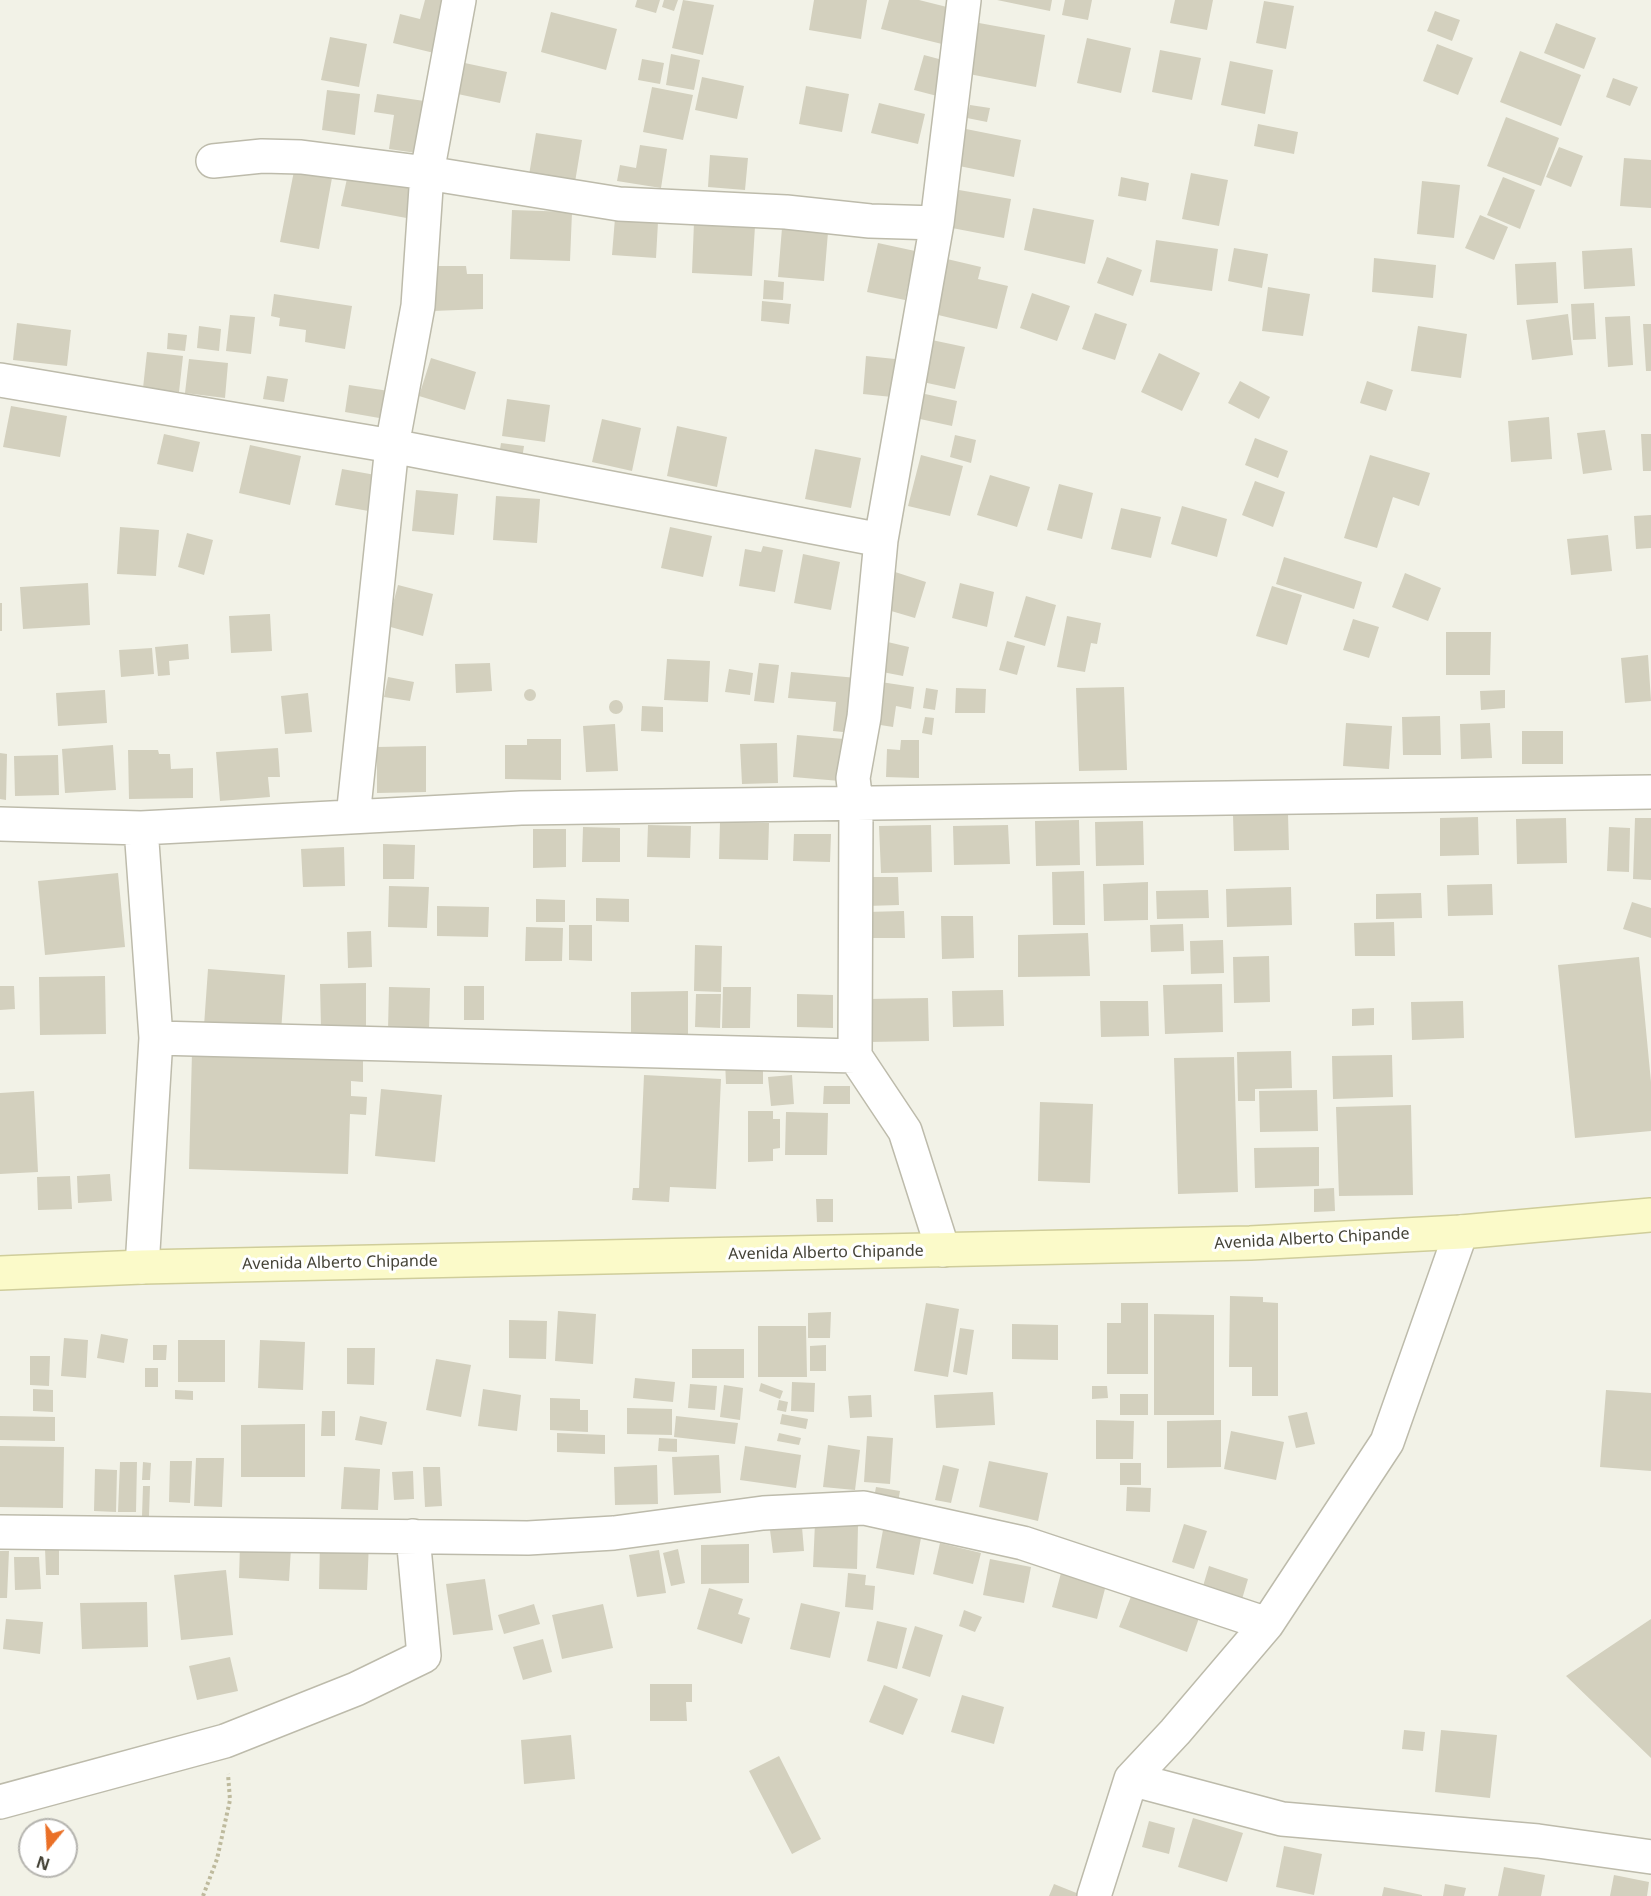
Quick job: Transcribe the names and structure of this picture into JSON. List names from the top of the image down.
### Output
{
  "streets": {
    "main road": ["Avenida Alberto Chipande"]
  },
  "north": "bottom"
}
